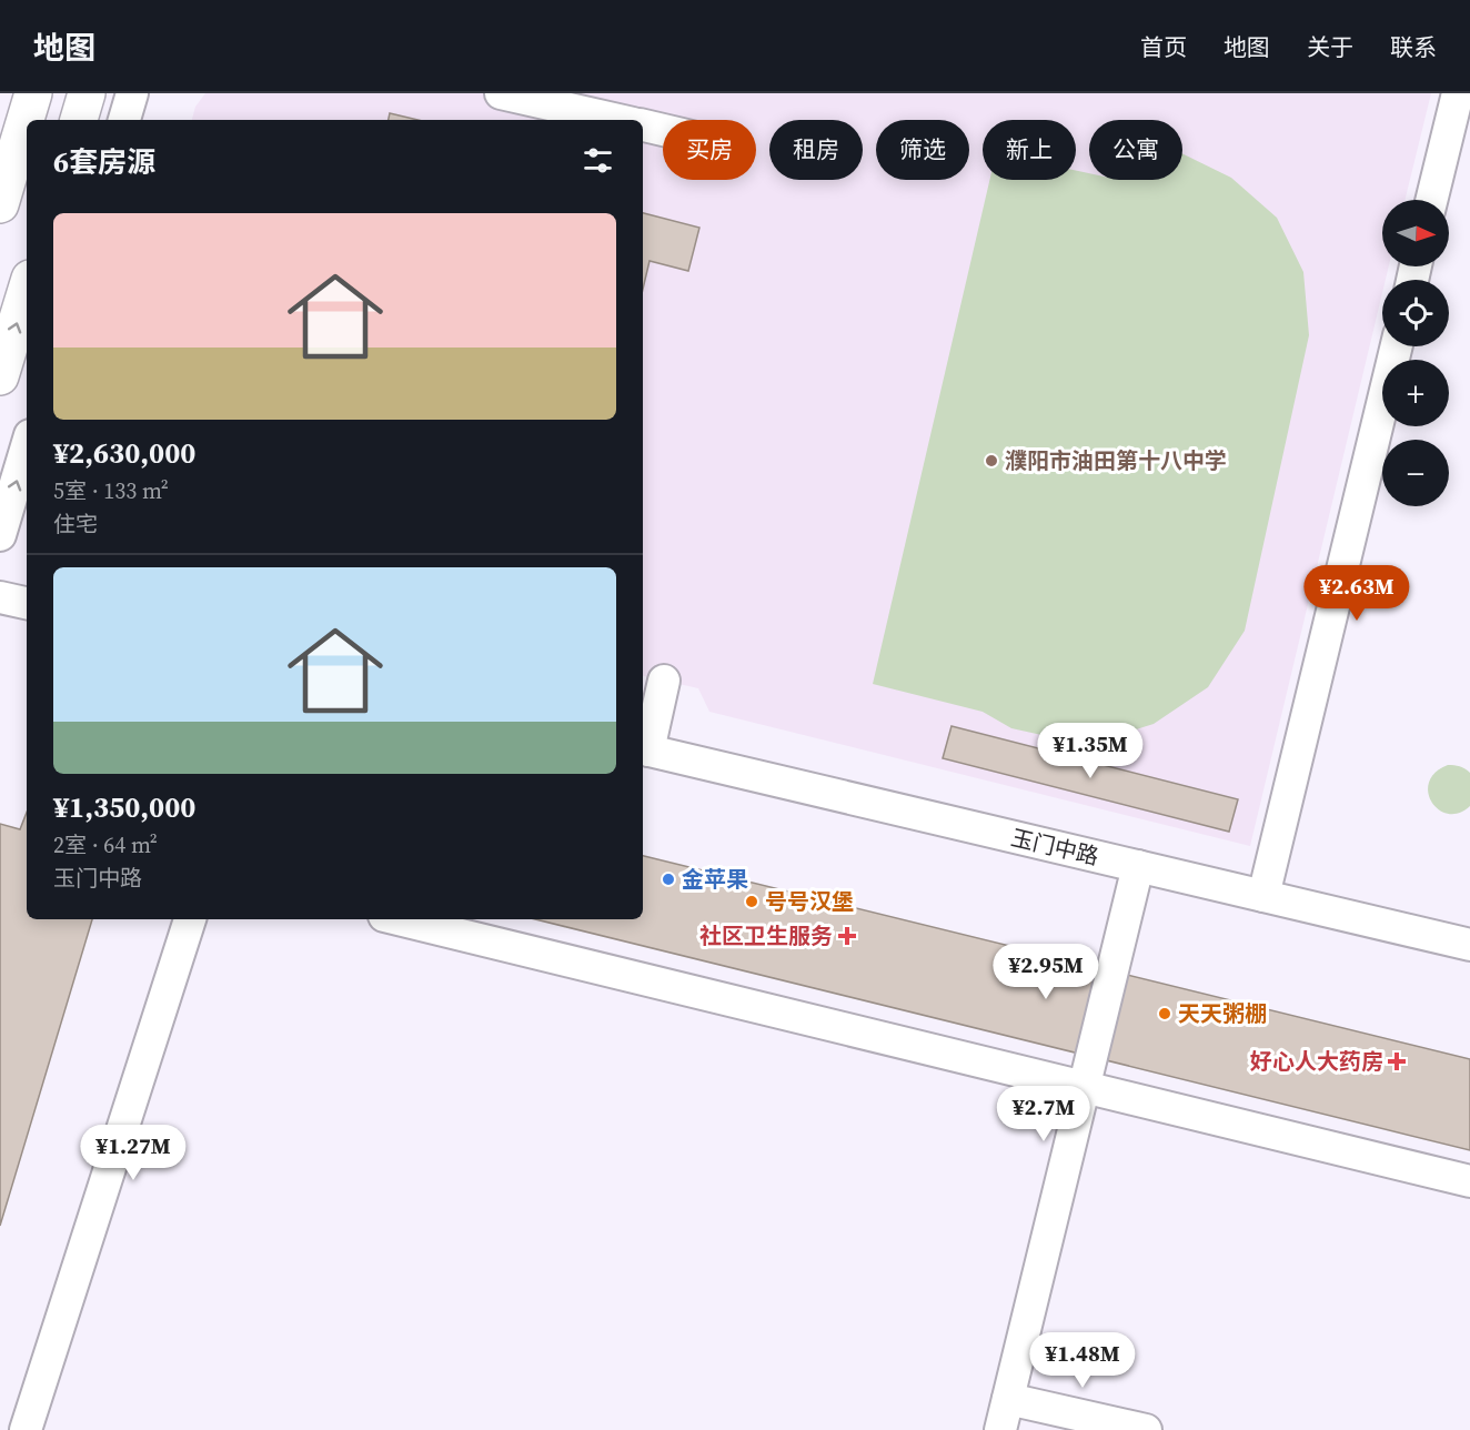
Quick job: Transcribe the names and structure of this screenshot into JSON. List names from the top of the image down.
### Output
{
  "streets": {
    "street": ["玉门中路"]
  },
  "places": {
    "other": [
      "濮阳市油田第十八中学",
      "金苹果",
      "号号汉堡",
      "天天粥棚"
    ],
    "health": ["社区卫生服务", "好心人大药房"]
  },
  "north": "right",
  "page": {
    "header": "地图",
    "nav": [
      "首页",
      "地图",
      "关于",
      "联系"
    ],
    "chip": [
      "买房",
      "租房",
      "筛选",
      "新上",
      "公寓"
    ],
    "heading": "6套房源",
    "map_buttons": ["+", "−"],
    "list": [
      {
        "name": "¥2,630,000",
        "note": "5室 · 133 m² · 住宅"
      },
      {
        "name": "¥1,350,000",
        "note": "2室 · 64 m² · 玉门中路"
      }
    ],
    "price": [
      "¥2.63M",
      "¥1.35M",
      "¥2.95M",
      "¥2.7M",
      "¥1.27M",
      "¥1.48M"
    ]
  }
}
